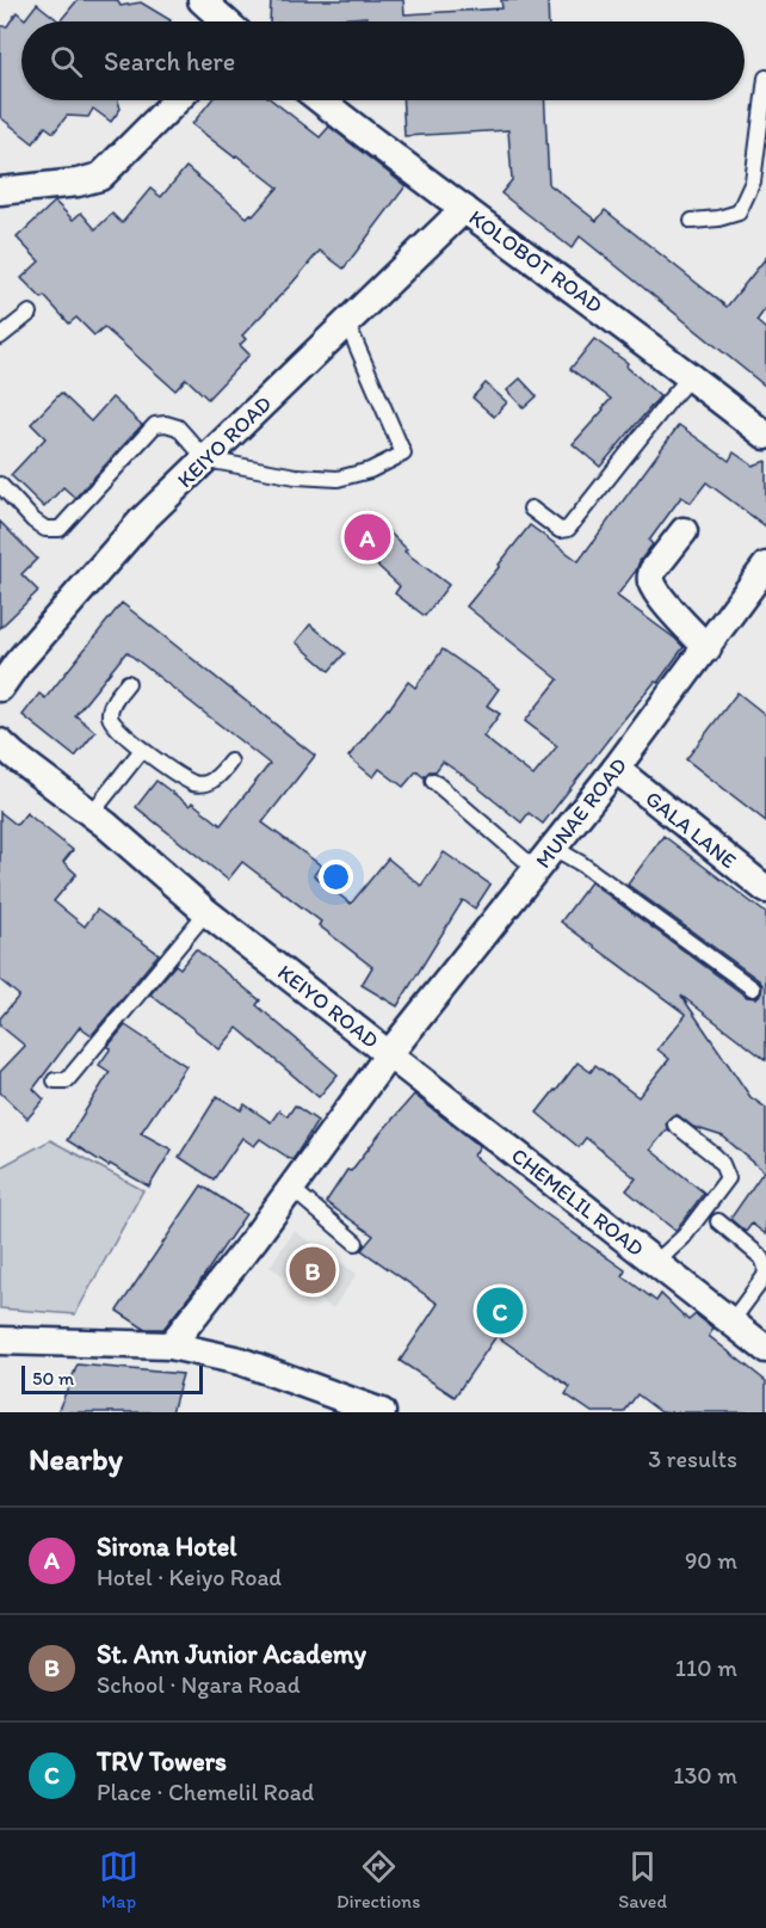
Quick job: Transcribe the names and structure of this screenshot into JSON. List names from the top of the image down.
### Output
{
  "streets": {
    "street": [
      "KOLOBOT ROAD",
      "KEIYO ROAD",
      "MUNAE ROAD",
      "GALA LANE",
      "CHEMELIL ROAD"
    ]
  },
  "crossings": [
    ["KOLOBOT ROAD", "KEIYO ROAD"],
    ["KEIYO ROAD", "MUNAE ROAD"],
    ["KEIYO ROAD", "CHEMELIL ROAD"],
    ["MUNAE ROAD", "GALA LANE"],
    ["MUNAE ROAD", "CHEMELIL ROAD"]
  ],
  "scale_bar": "50 m",
  "page": {
    "search": "Search here",
    "pins": ["A", "B", "C"],
    "scale": "50 m",
    "heading": ["Nearby", "3 results"],
    "list": [
      {
        "mark": "A",
        "name": "Sirona Hotel",
        "note": "Hotel · Keiyo Road",
        "value": "90 m"
      },
      {
        "mark": "B",
        "name": "St. Ann Junior Academy",
        "note": "School · Ngara Road",
        "value": "110 m"
      },
      {
        "mark": "C",
        "name": "TRV Towers",
        "note": "Place · Chemelil Road",
        "value": "130 m"
      }
    ],
    "nav": ["Map", "Directions", "Saved"]
  }
}
